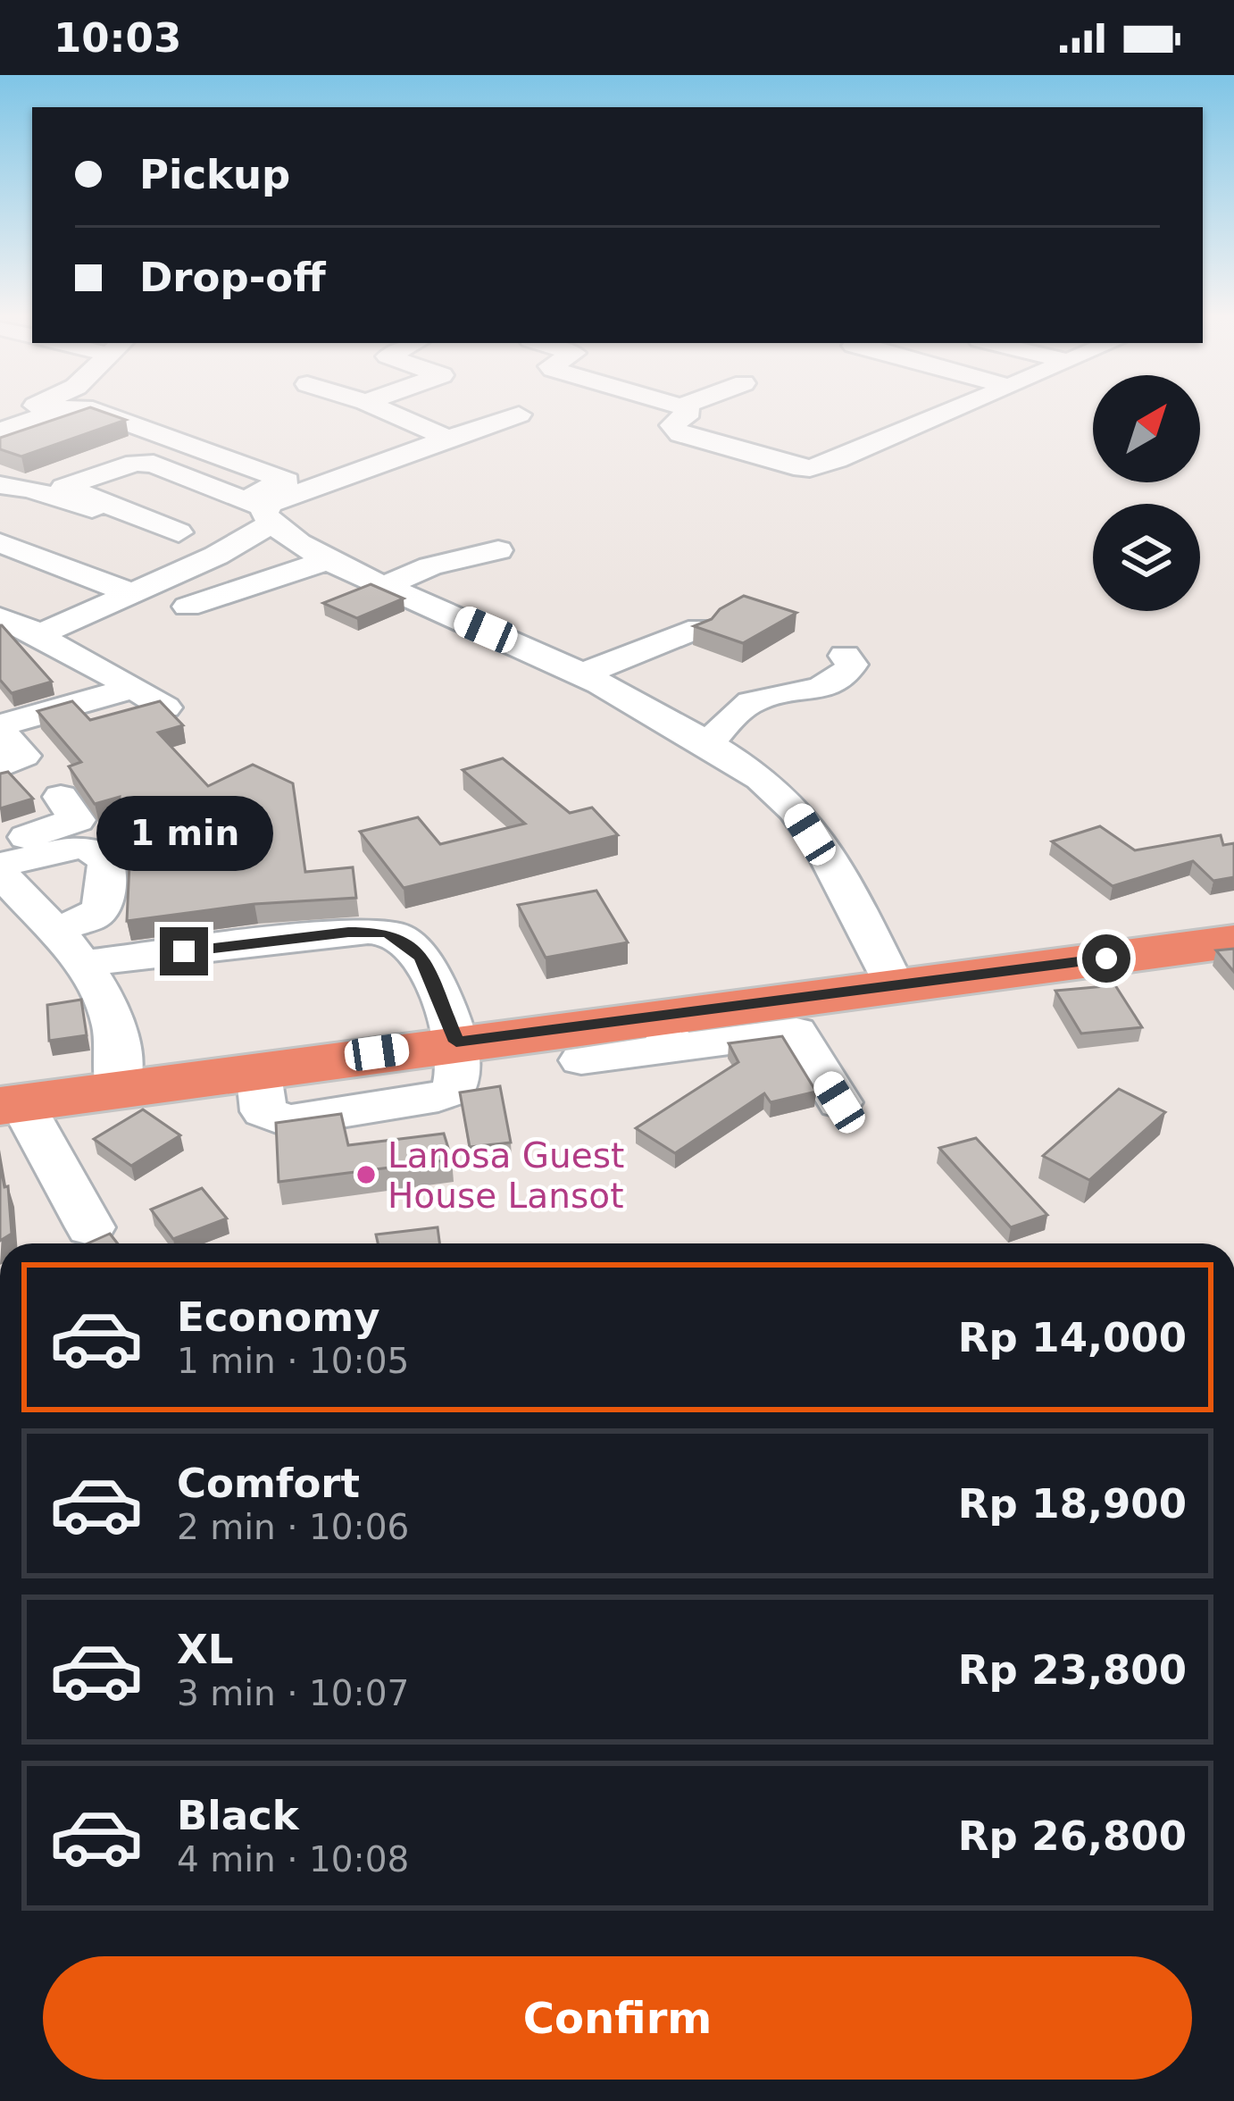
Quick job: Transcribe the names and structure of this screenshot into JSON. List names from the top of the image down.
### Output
{
  "places": ["Lanosa Guest House Lansot"],
  "north": "top right",
  "page": {
    "status": "10:03",
    "banner": ["Pickup", "Drop-off"],
    "bubble": "1 min",
    "list": [
      {
        "name": "Economy",
        "note": "1 min · 10:05",
        "value": "Rp 14,000"
      },
      {
        "name": "Comfort",
        "note": "2 min · 10:06",
        "value": "Rp 18,900"
      },
      {
        "name": "XL",
        "note": "3 min · 10:07",
        "value": "Rp 23,800"
      },
      {
        "name": "Black",
        "note": "4 min · 10:08",
        "value": "Rp 26,800"
      }
    ],
    "buttons": "Confirm"
  }
}
